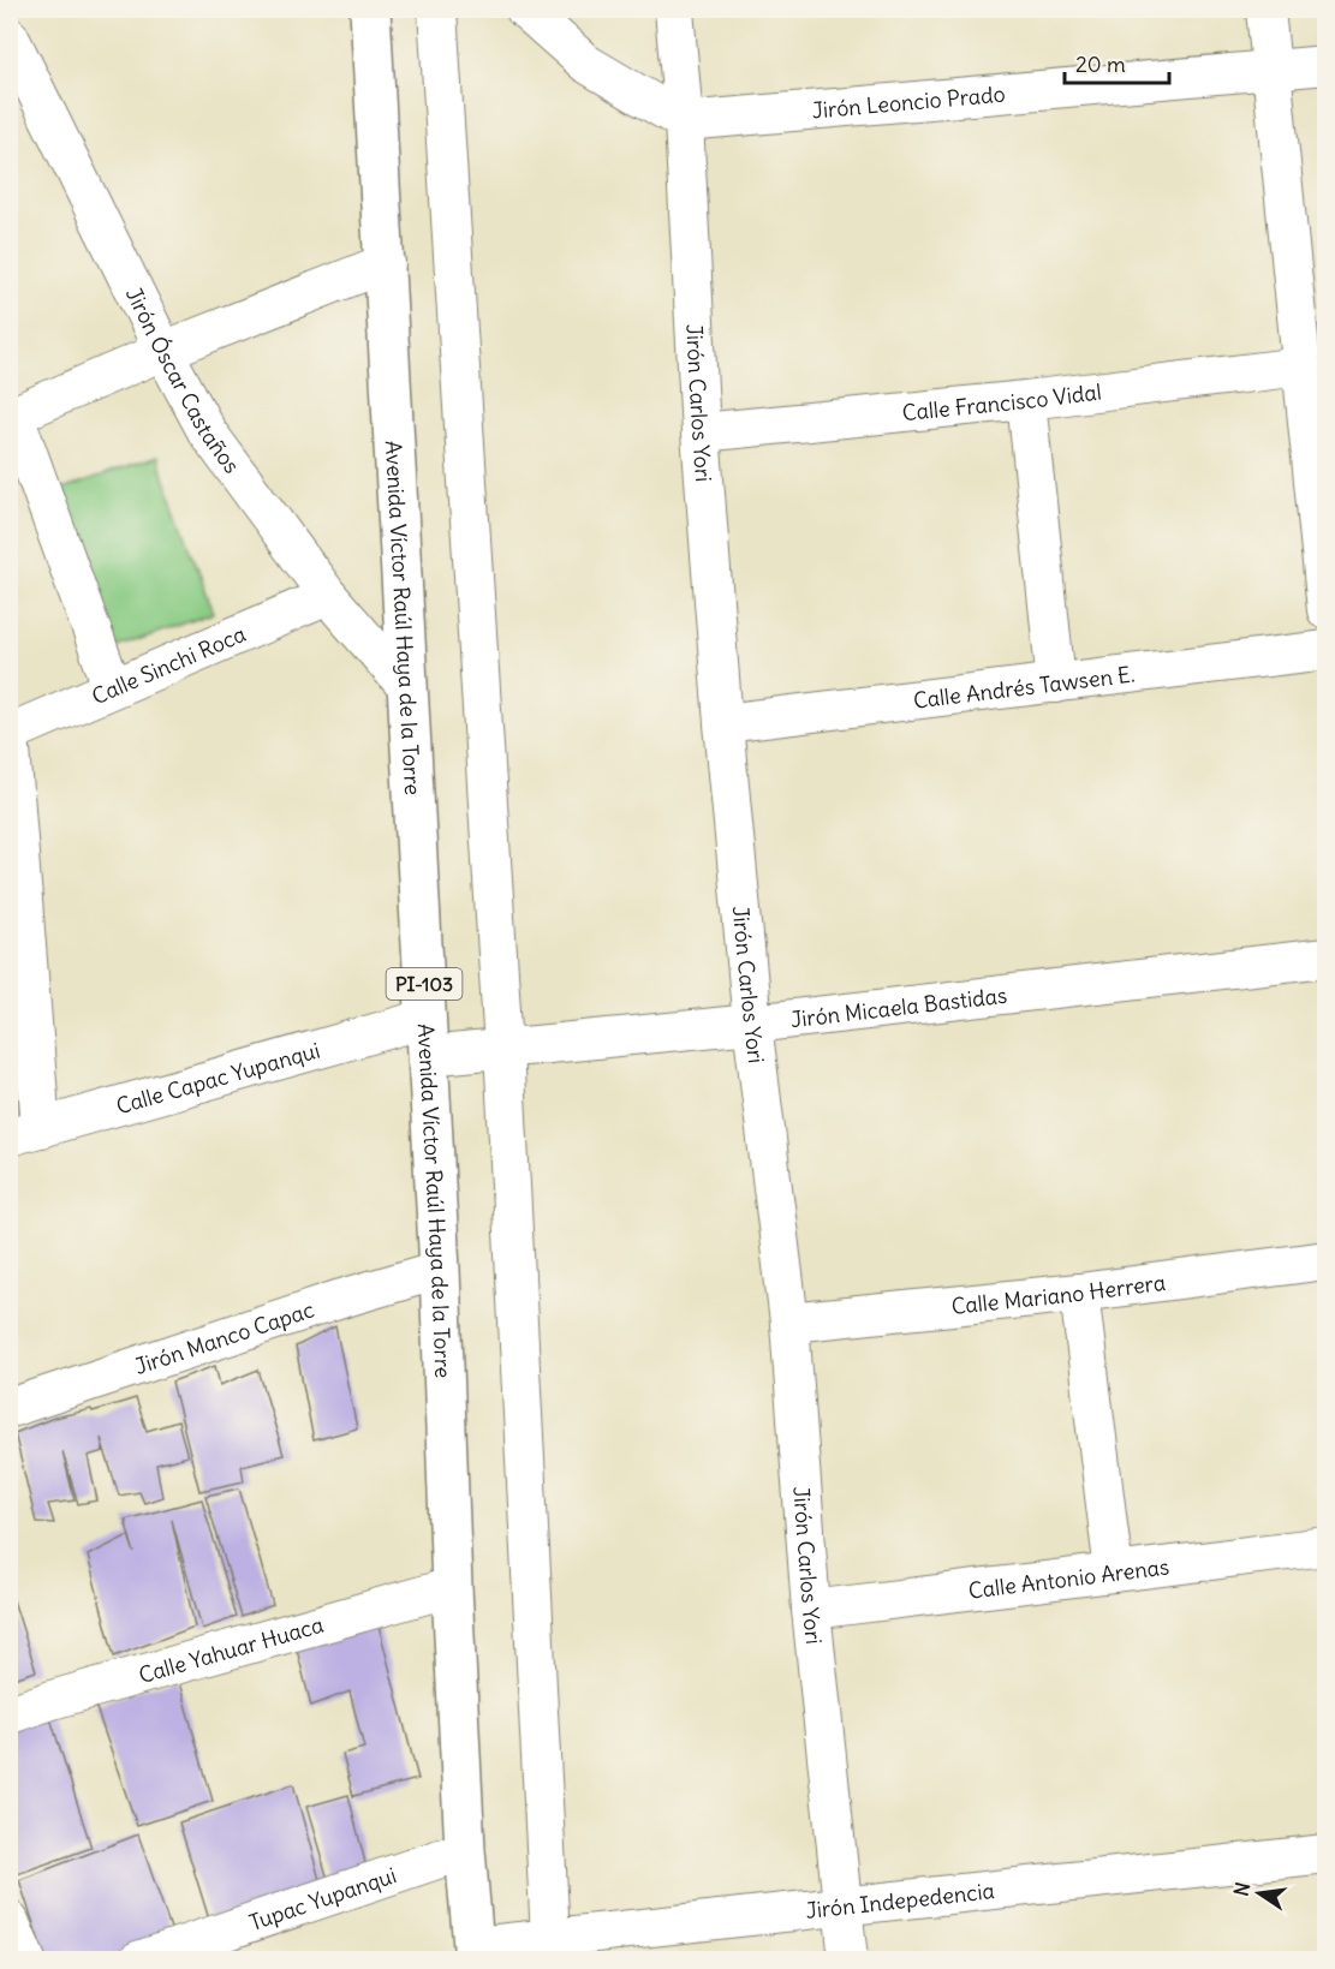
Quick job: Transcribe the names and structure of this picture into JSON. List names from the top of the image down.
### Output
{
  "streets": {
    "main road": ["Avenida Víctor Raúl Haya de la Torre", "PI-103"],
    "street": [
      "Jirón Leoncio Prado",
      "Jirón Óscar Castaños",
      "Calle Francisco Vidal",
      "Jirón Carlos Yori",
      "Calle Sinchi Roca",
      "Calle Andrés Tawsen E.",
      "Jirón Micaela Bastidas",
      "Calle Capac Yupanqui",
      "Calle Mariano Herrera",
      "Jirón Manco Capac",
      "Calle Antonio Arenas",
      "Calle Yahuar Huaca",
      "Tupac Yupanqui",
      "Jirón Indepedencia"
    ]
  },
  "crossings": [
    ["Jirón Leoncio Prado", "Jirón Carlos Yori"],
    ["Jirón Óscar Castaños", "Avenida Víctor Raúl Haya de la Torre"],
    ["Jirón Óscar Castaños", "Calle Sinchi Roca"],
    ["Calle Francisco Vidal", "Jirón Carlos Yori"],
    ["Jirón Carlos Yori", "Calle Andrés Tawsen E."],
    ["Jirón Carlos Yori", "Jirón Micaela Bastidas"],
    ["Jirón Carlos Yori", "Calle Mariano Herrera"],
    ["Jirón Carlos Yori", "Calle Antonio Arenas"],
    ["Jirón Carlos Yori", "Jirón Indepedencia"],
    ["Avenida Víctor Raúl Haya de la Torre", "Jirón Micaela Bastidas"],
    ["Avenida Víctor Raúl Haya de la Torre", "Calle Capac Yupanqui"],
    ["Avenida Víctor Raúl Haya de la Torre", "Jirón Manco Capac"],
    ["Avenida Víctor Raúl Haya de la Torre", "Calle Yahuar Huaca"],
    ["Avenida Víctor Raúl Haya de la Torre", "Tupac Yupanqui"],
    ["Avenida Víctor Raúl Haya de la Torre", "Jirón Indepedencia"],
    ["Jirón Micaela Bastidas", "Calle Capac Yupanqui"]
  ],
  "scale_bar": "20 m",
  "north": "left"
}
